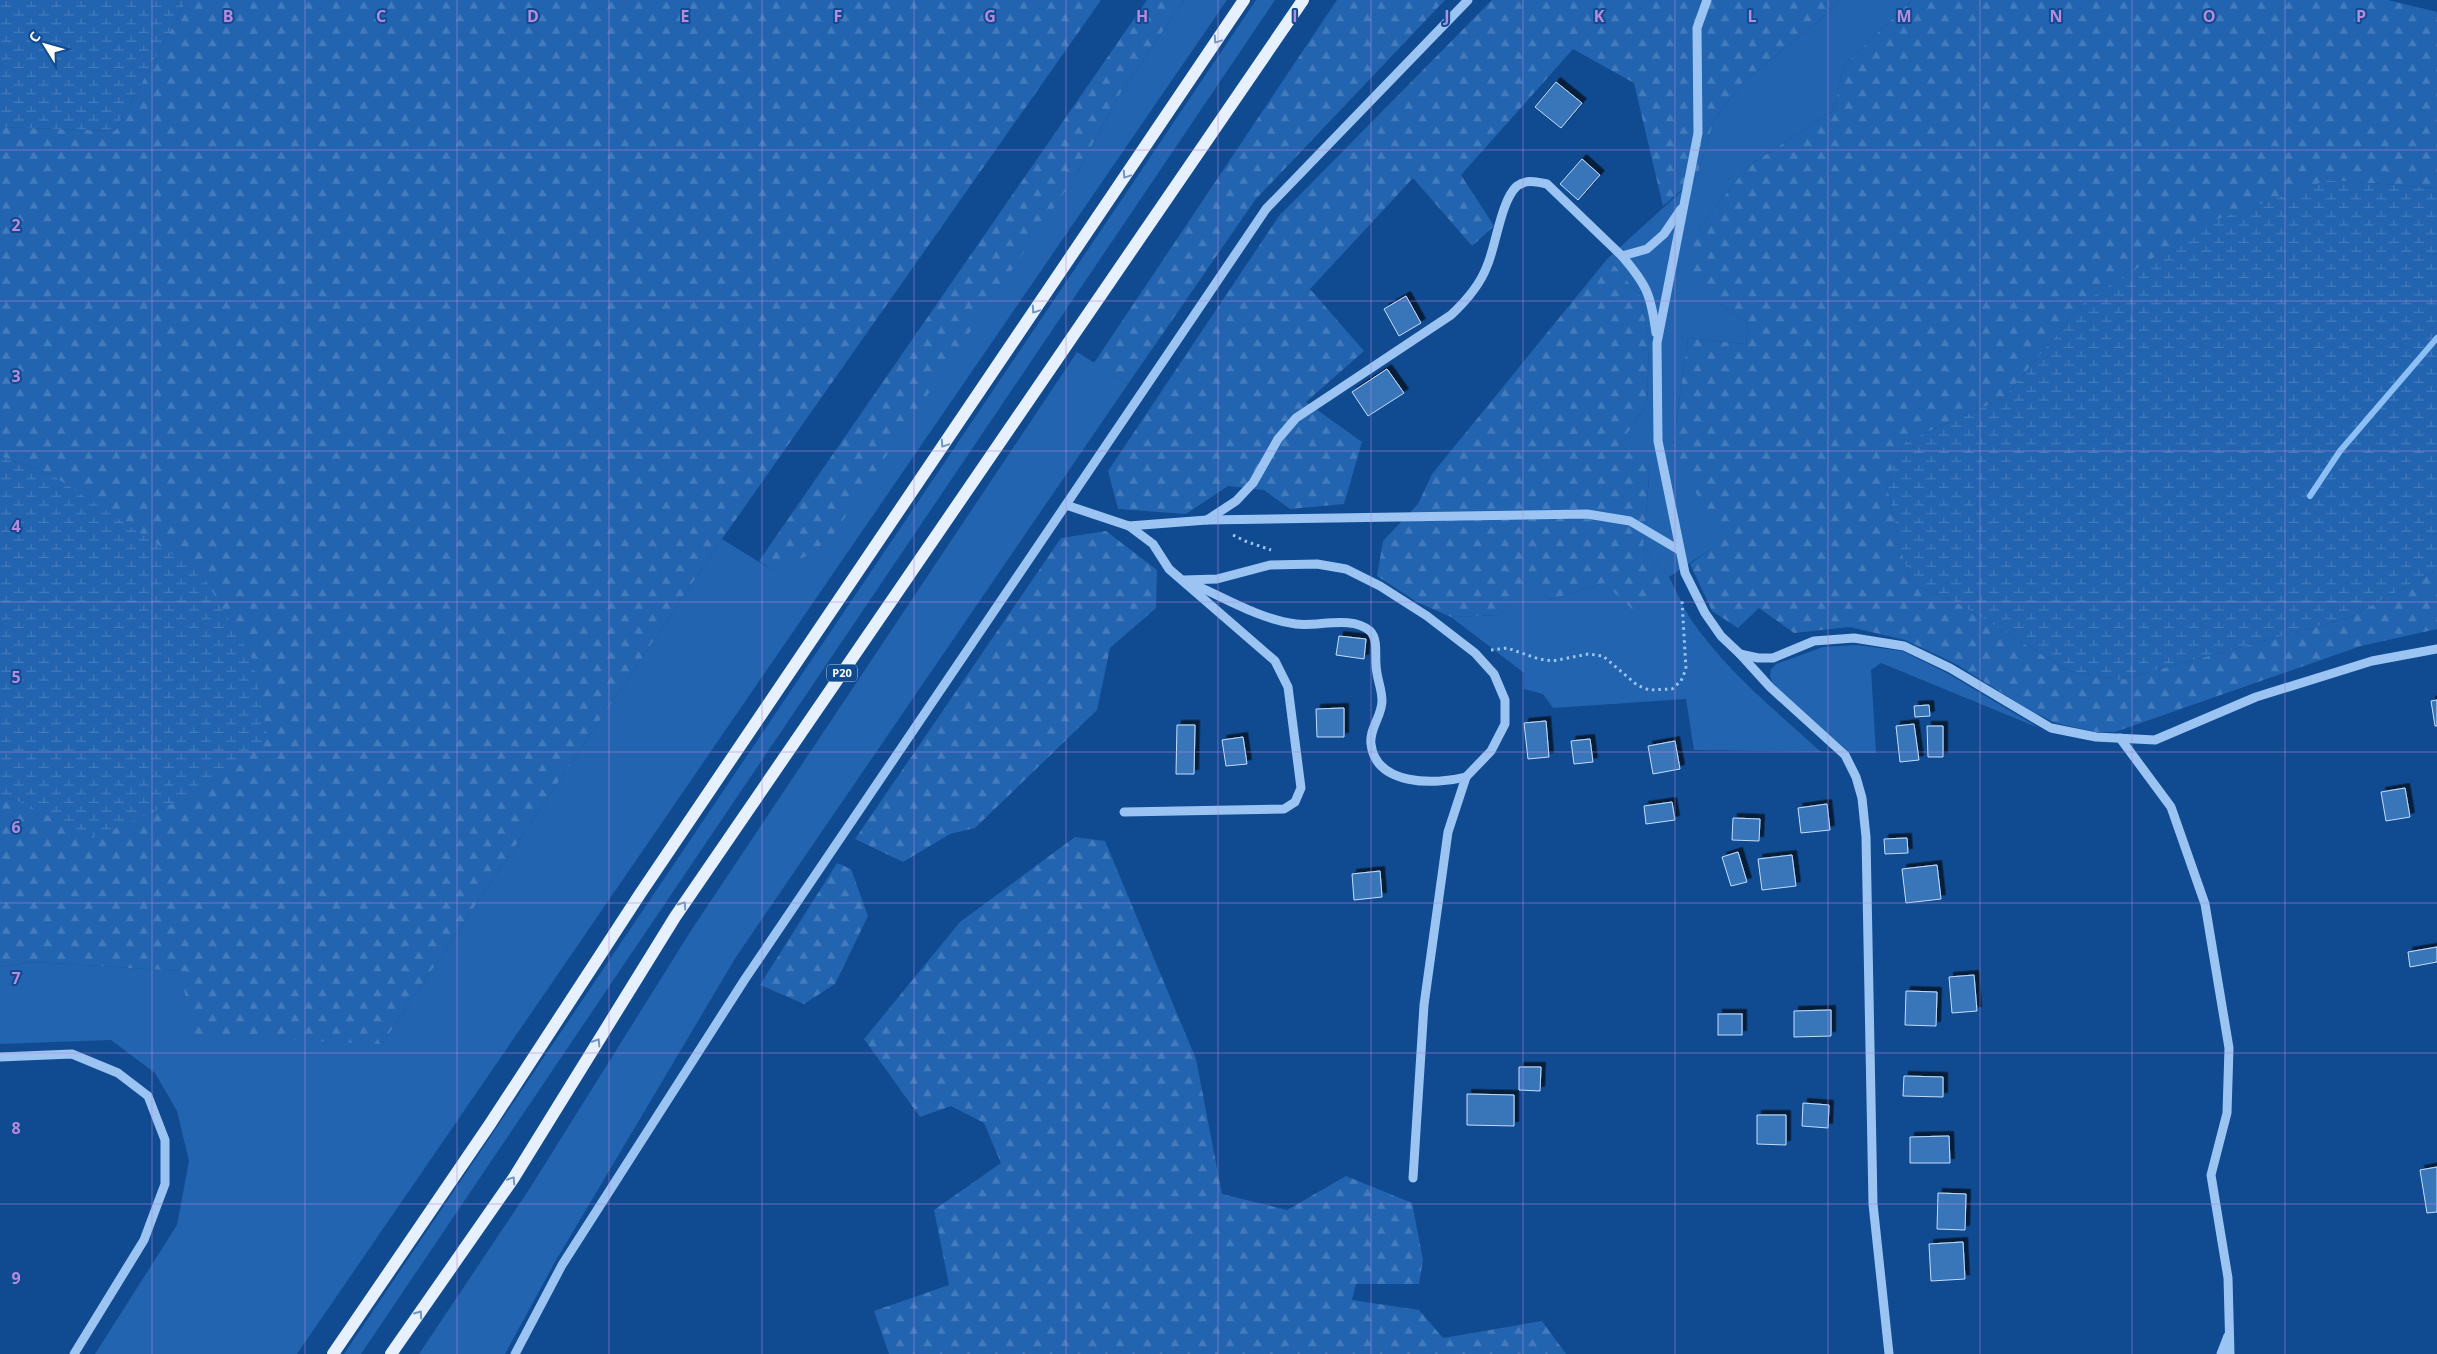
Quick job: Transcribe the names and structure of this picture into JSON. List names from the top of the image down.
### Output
{
  "streets": {
    "main road": ["Р20"]
  },
  "north": "top left",
  "grid": {
    "columns": [
      "B",
      "C",
      "D",
      "E",
      "F",
      "G",
      "H",
      "I",
      "J",
      "K",
      "L",
      "M",
      "N",
      "O",
      "P"
    ],
    "rows": [
      "2",
      "3",
      "4",
      "5",
      "6",
      "7",
      "8",
      "9"
    ]
  }
}
